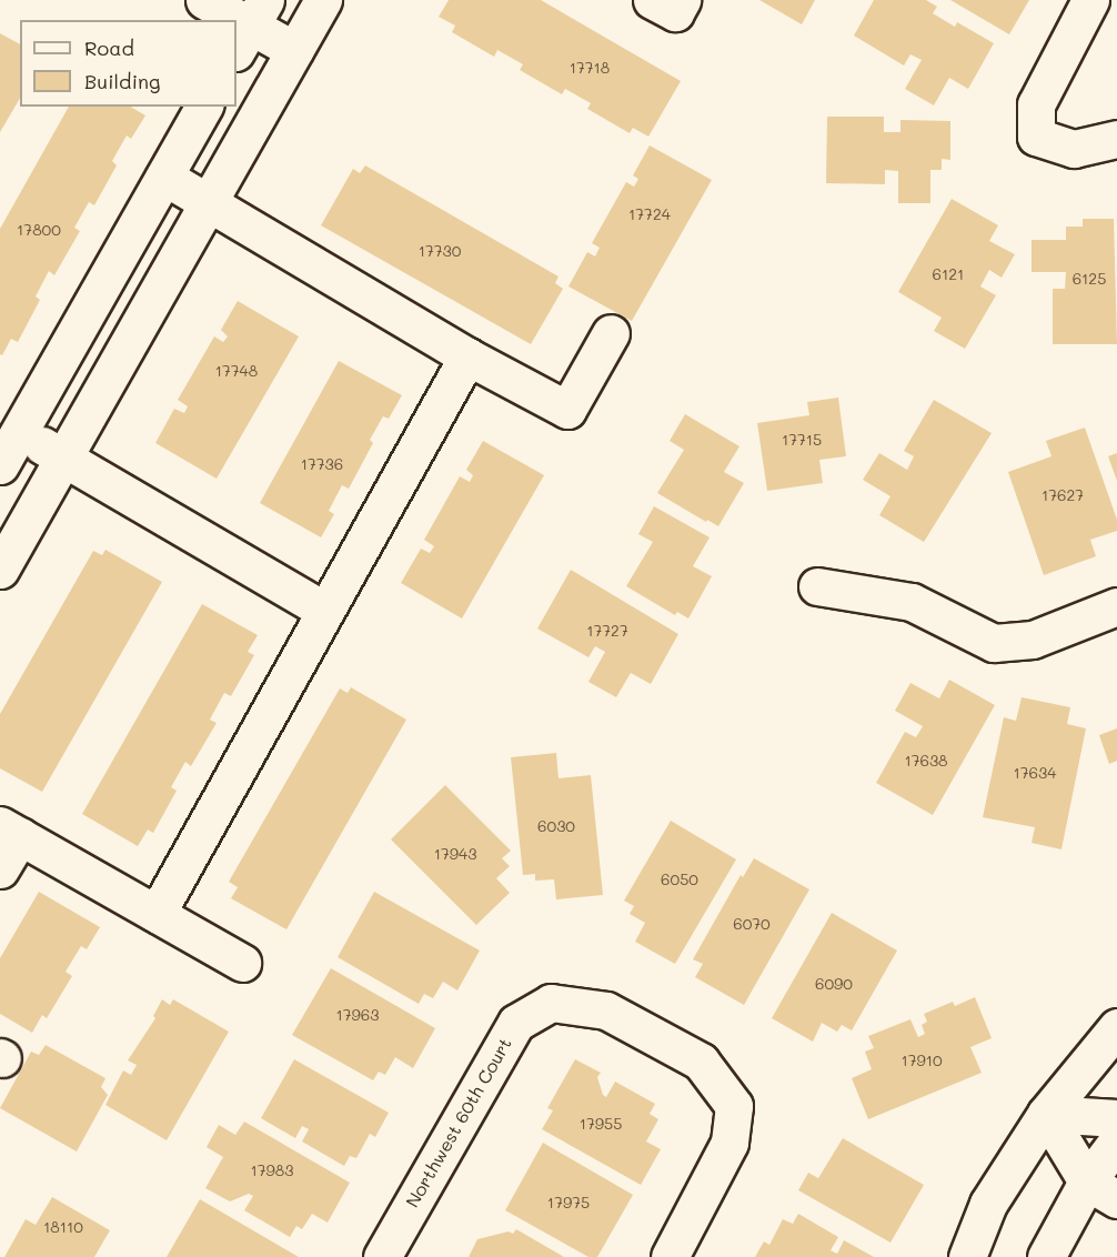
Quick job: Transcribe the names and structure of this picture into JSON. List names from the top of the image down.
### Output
{
  "streets": {
    "street": ["Northwest 60th Court"]
  },
  "house_numbers": [
    "17718",
    "17724",
    "17800",
    "17730",
    "6121",
    "6125",
    "17748",
    "17715",
    "17736",
    "17627",
    "17727",
    "17638",
    "17634",
    "6030",
    "17943",
    "6050",
    "6070",
    "6090",
    "17963",
    "17910",
    "17955",
    "17983",
    "17975",
    "18110"
  ],
  "legend": ["Road", "Building"]
}
